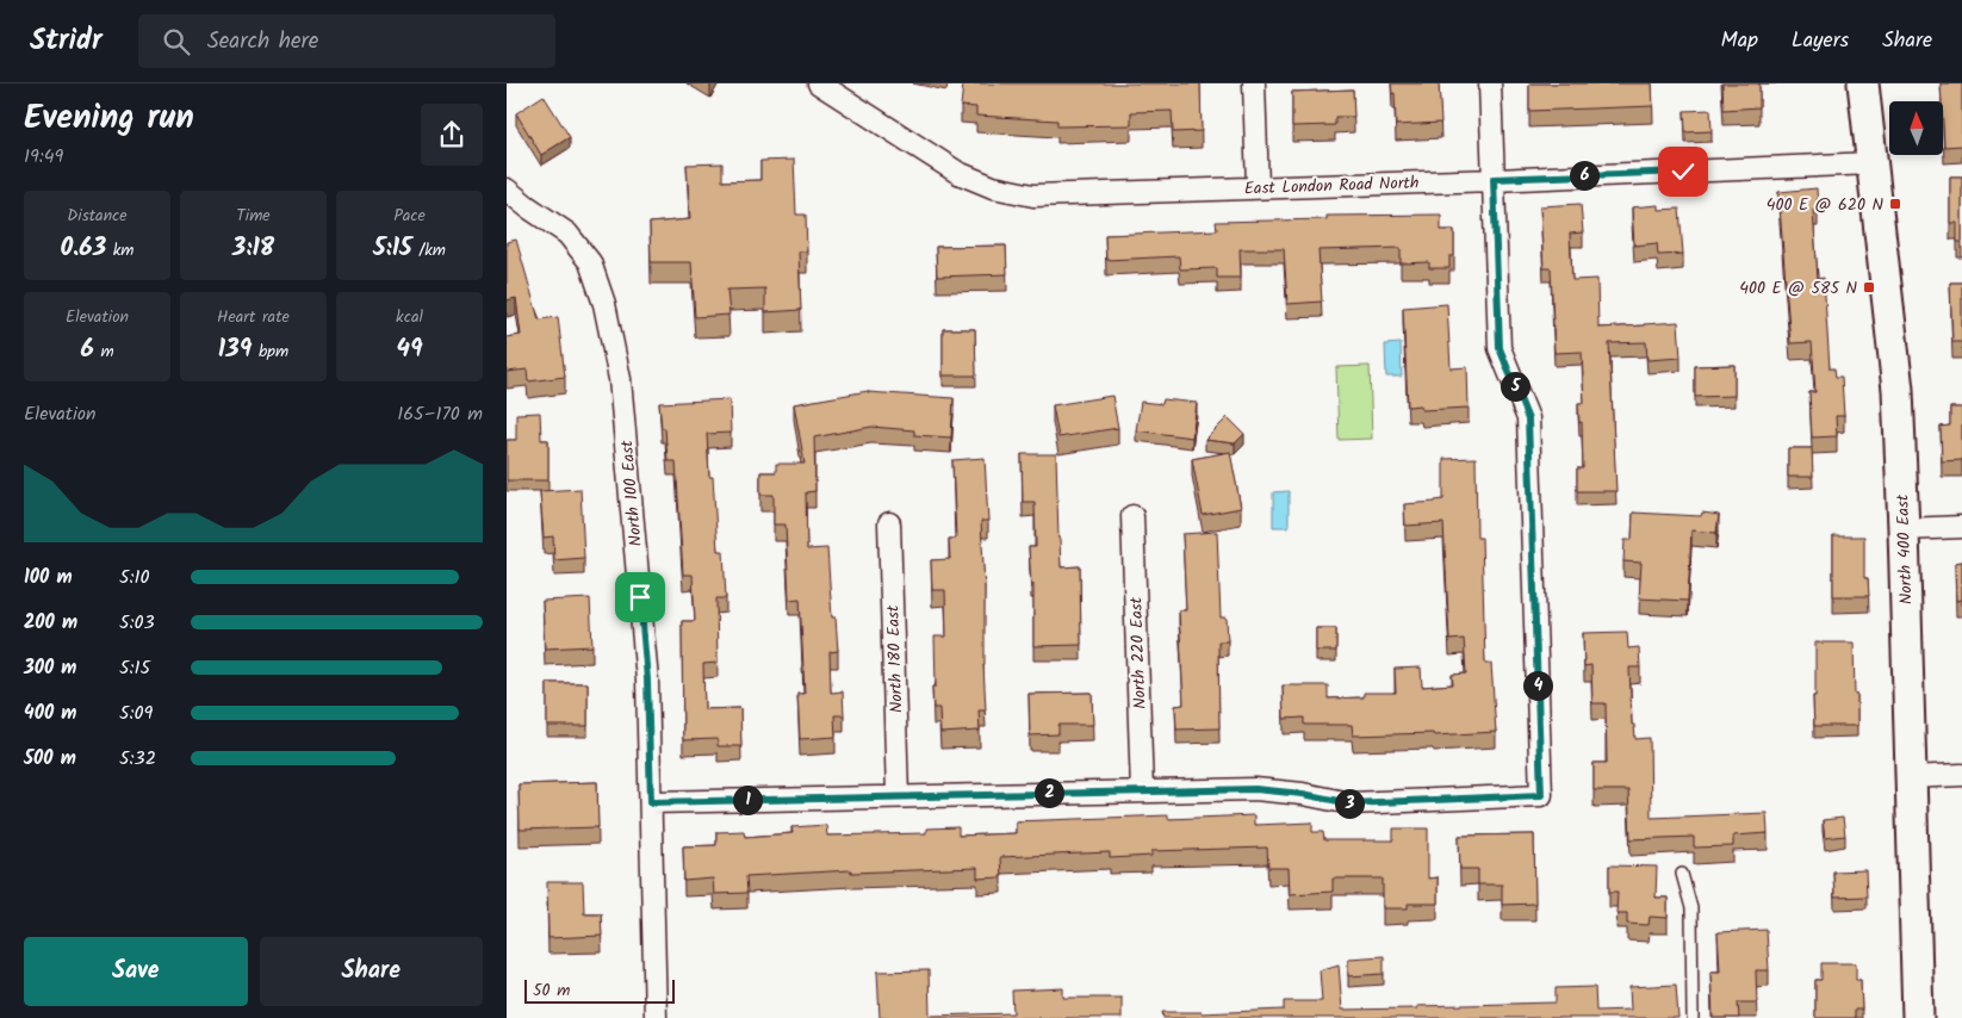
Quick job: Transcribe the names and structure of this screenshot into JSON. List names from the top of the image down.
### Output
{
  "streets": {
    "street": [
      "East London Road North",
      "North 100 East",
      "North 400 East",
      "North 220 East",
      "North 180 East"
    ]
  },
  "crossings": [
    ["East London Road North", "North 400 East"]
  ],
  "places": {
    "transit": ["400 E @ 620 N", "400 E @ 585 N"]
  },
  "scale_bar": "50 m",
  "north": "top",
  "page": {
    "header": "Stridr",
    "search": "Search here",
    "nav": ["Map", "Layers", "Share"],
    "heading": ["Evening run", "19:49"],
    "pins": [
      "6",
      "5",
      "4",
      "2",
      "1",
      "3"
    ],
    "stats": [
      ["Distance", "0.63 km"],
      ["Time", "3:18"],
      ["Pace", "5:15 /km"],
      ["Elevation", "6 m"],
      ["Heart rate", "139 bpm"],
      ["kcal", "49"]
    ],
    "chart": ["Elevation", "165–170 m"],
    "list": [
      {
        "name": "100 m",
        "note": "5:10"
      },
      {
        "name": "200 m",
        "note": "5:03"
      },
      {
        "name": "300 m",
        "note": "5:15"
      },
      {
        "name": "400 m",
        "note": "5:09"
      },
      {
        "name": "500 m",
        "note": "5:32"
      }
    ],
    "buttons": ["Save", "Share"],
    "scale": "50 m"
  }
}
